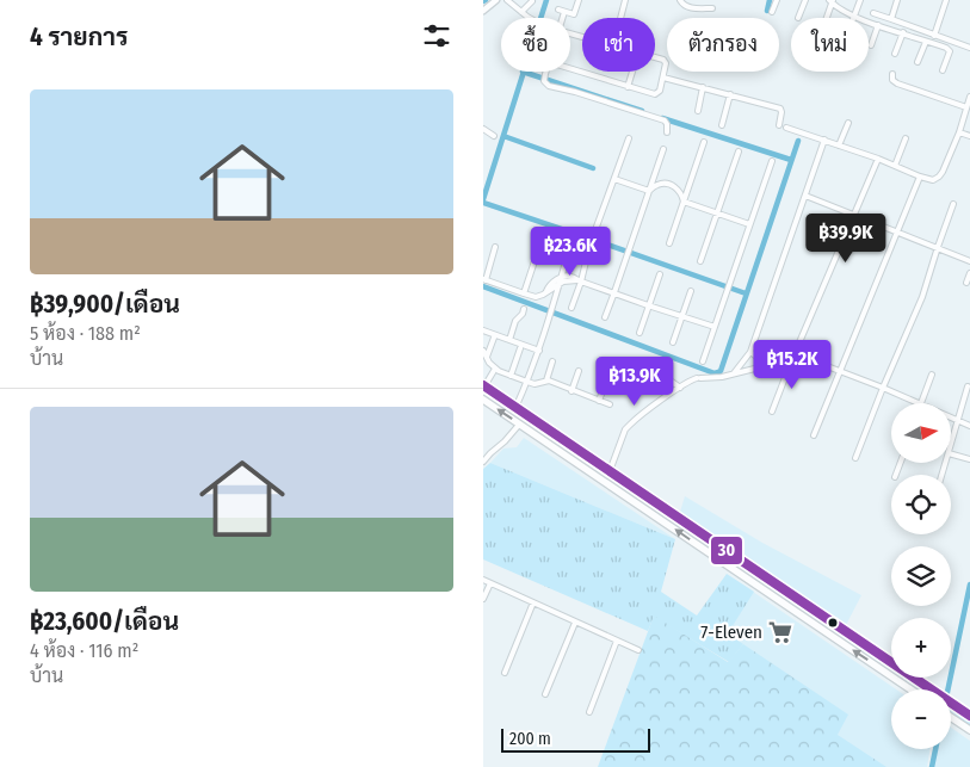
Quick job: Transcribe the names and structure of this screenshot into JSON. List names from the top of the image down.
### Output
{
  "places": {
    "supermarket": ["7-Eleven"]
  },
  "lines": ["transit line 30"],
  "scale_bar": "200 m",
  "north": "right",
  "page": {
    "heading": "4 รายการ",
    "chip": [
      "ซื้อ",
      "เช่า",
      "ตัวกรอง",
      "ใหม่"
    ],
    "list": [
      {
        "name": "฿39,900/เดือน",
        "note": "5 ห้อง · 188 m² · บ้าน"
      },
      {
        "name": "฿23,600/เดือน",
        "note": "4 ห้อง · 116 m² · บ้าน"
      }
    ],
    "price": [
      "฿39.9K",
      "฿23.6K",
      "฿15.2K",
      "฿13.9K"
    ],
    "map_buttons": ["+", "−"],
    "scale": "200 m"
  }
}
